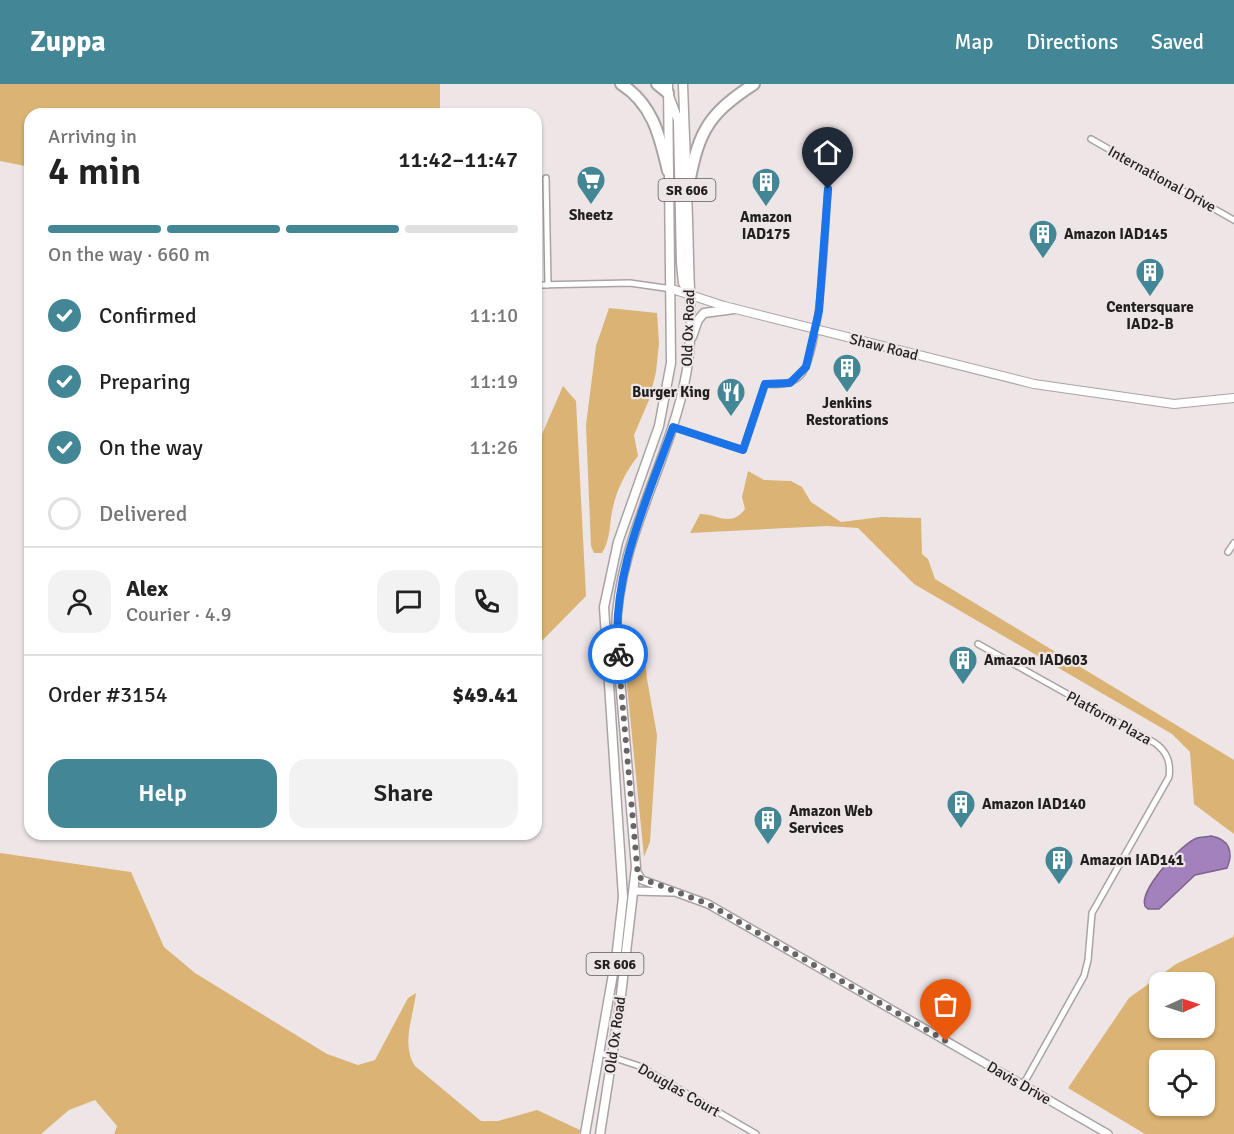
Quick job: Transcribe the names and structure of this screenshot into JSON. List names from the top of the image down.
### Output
{
  "streets": {
    "main road": ["SR 606", "Old Ox Road", "Shaw Road"],
    "street": [
      "International Drive",
      "Platform Plaza",
      "Davis Drive",
      "Douglas Court"
    ]
  },
  "crossings": [
    ["Old Ox Road", "Shaw Road"],
    ["Old Ox Road", "Davis Drive"],
    ["Old Ox Road", "Douglas Court"],
    ["Platform Plaza", "Davis Drive"]
  ],
  "places": {
    "supermarket": ["Sheetz"],
    "building": [
      "Amazon IAD175",
      "Amazon IAD145",
      "Centersquare IAD2-B",
      "Jenkins Restorations",
      "Amazon IAD603",
      "Amazon IAD140",
      "Amazon Web Services",
      "Amazon IAD141"
    ],
    "restaurant": ["Burger King"]
  },
  "north": "right",
  "page": {
    "header": "Zuppa",
    "nav": ["Map", "Directions", "Saved"],
    "heading": ["4 min", "Arriving in", "11:42–11:47"],
    "panel": [
      "Alex",
      "Courier · 4.9",
      "Order #3154",
      "$49.41"
    ],
    "bar": "On the way · 660 m",
    "list": [
      ["Confirmed", "11:10"],
      ["Preparing", "11:19"],
      ["On the way", "11:26"],
      "Delivered"
    ],
    "buttons": ["Help", "Share"]
  }
}
